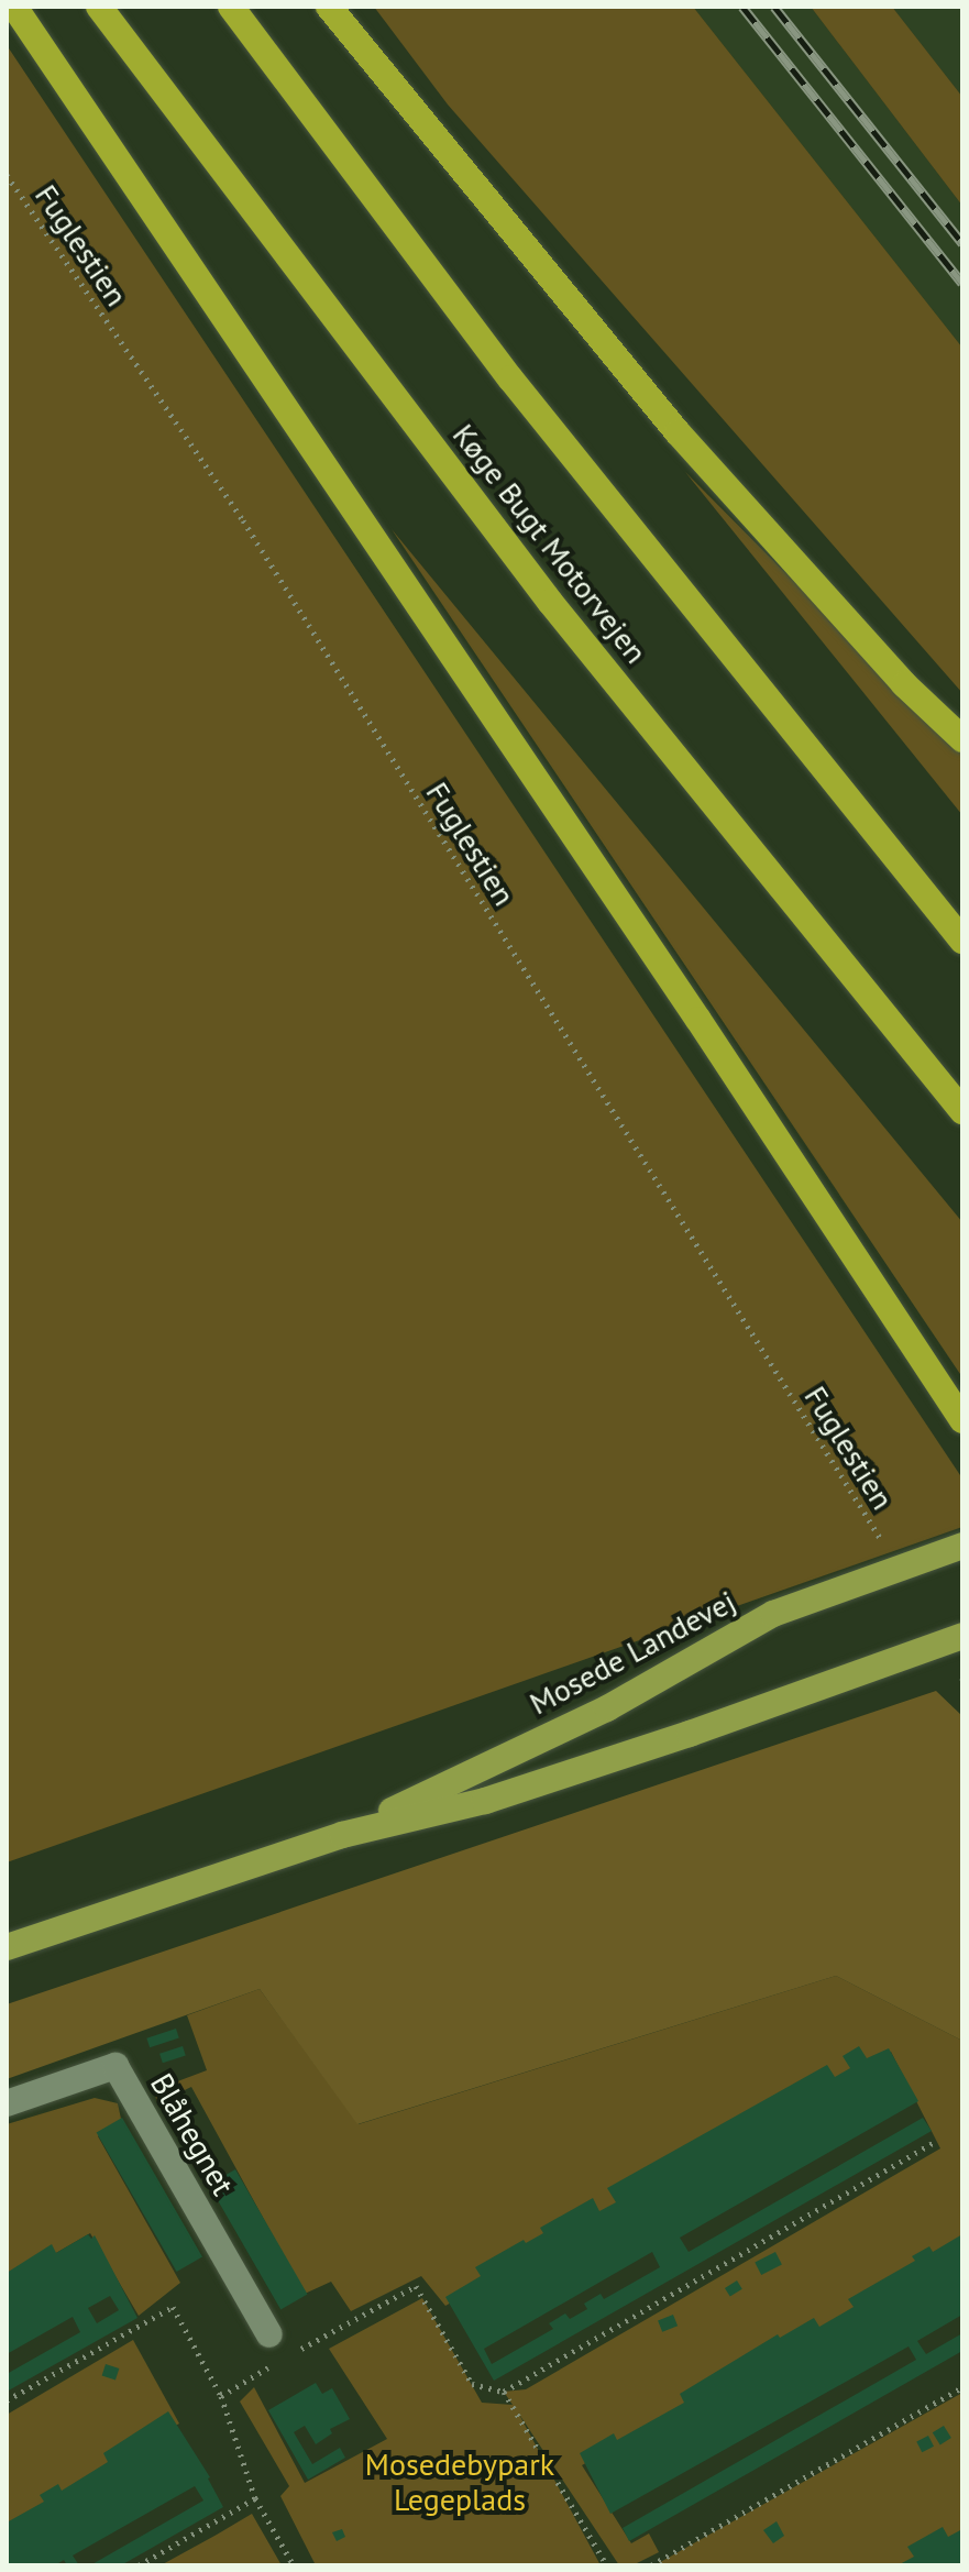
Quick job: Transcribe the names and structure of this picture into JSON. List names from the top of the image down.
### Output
{
  "streets": {
    "highway": ["Køge Bugt Motorvejen"],
    "main road": ["Mosede Landevej"],
    "street": ["Blåhegnet"],
    "path": ["Fuglestien"]
  },
  "parks": ["Mosedebypark Legeplads"]
}
